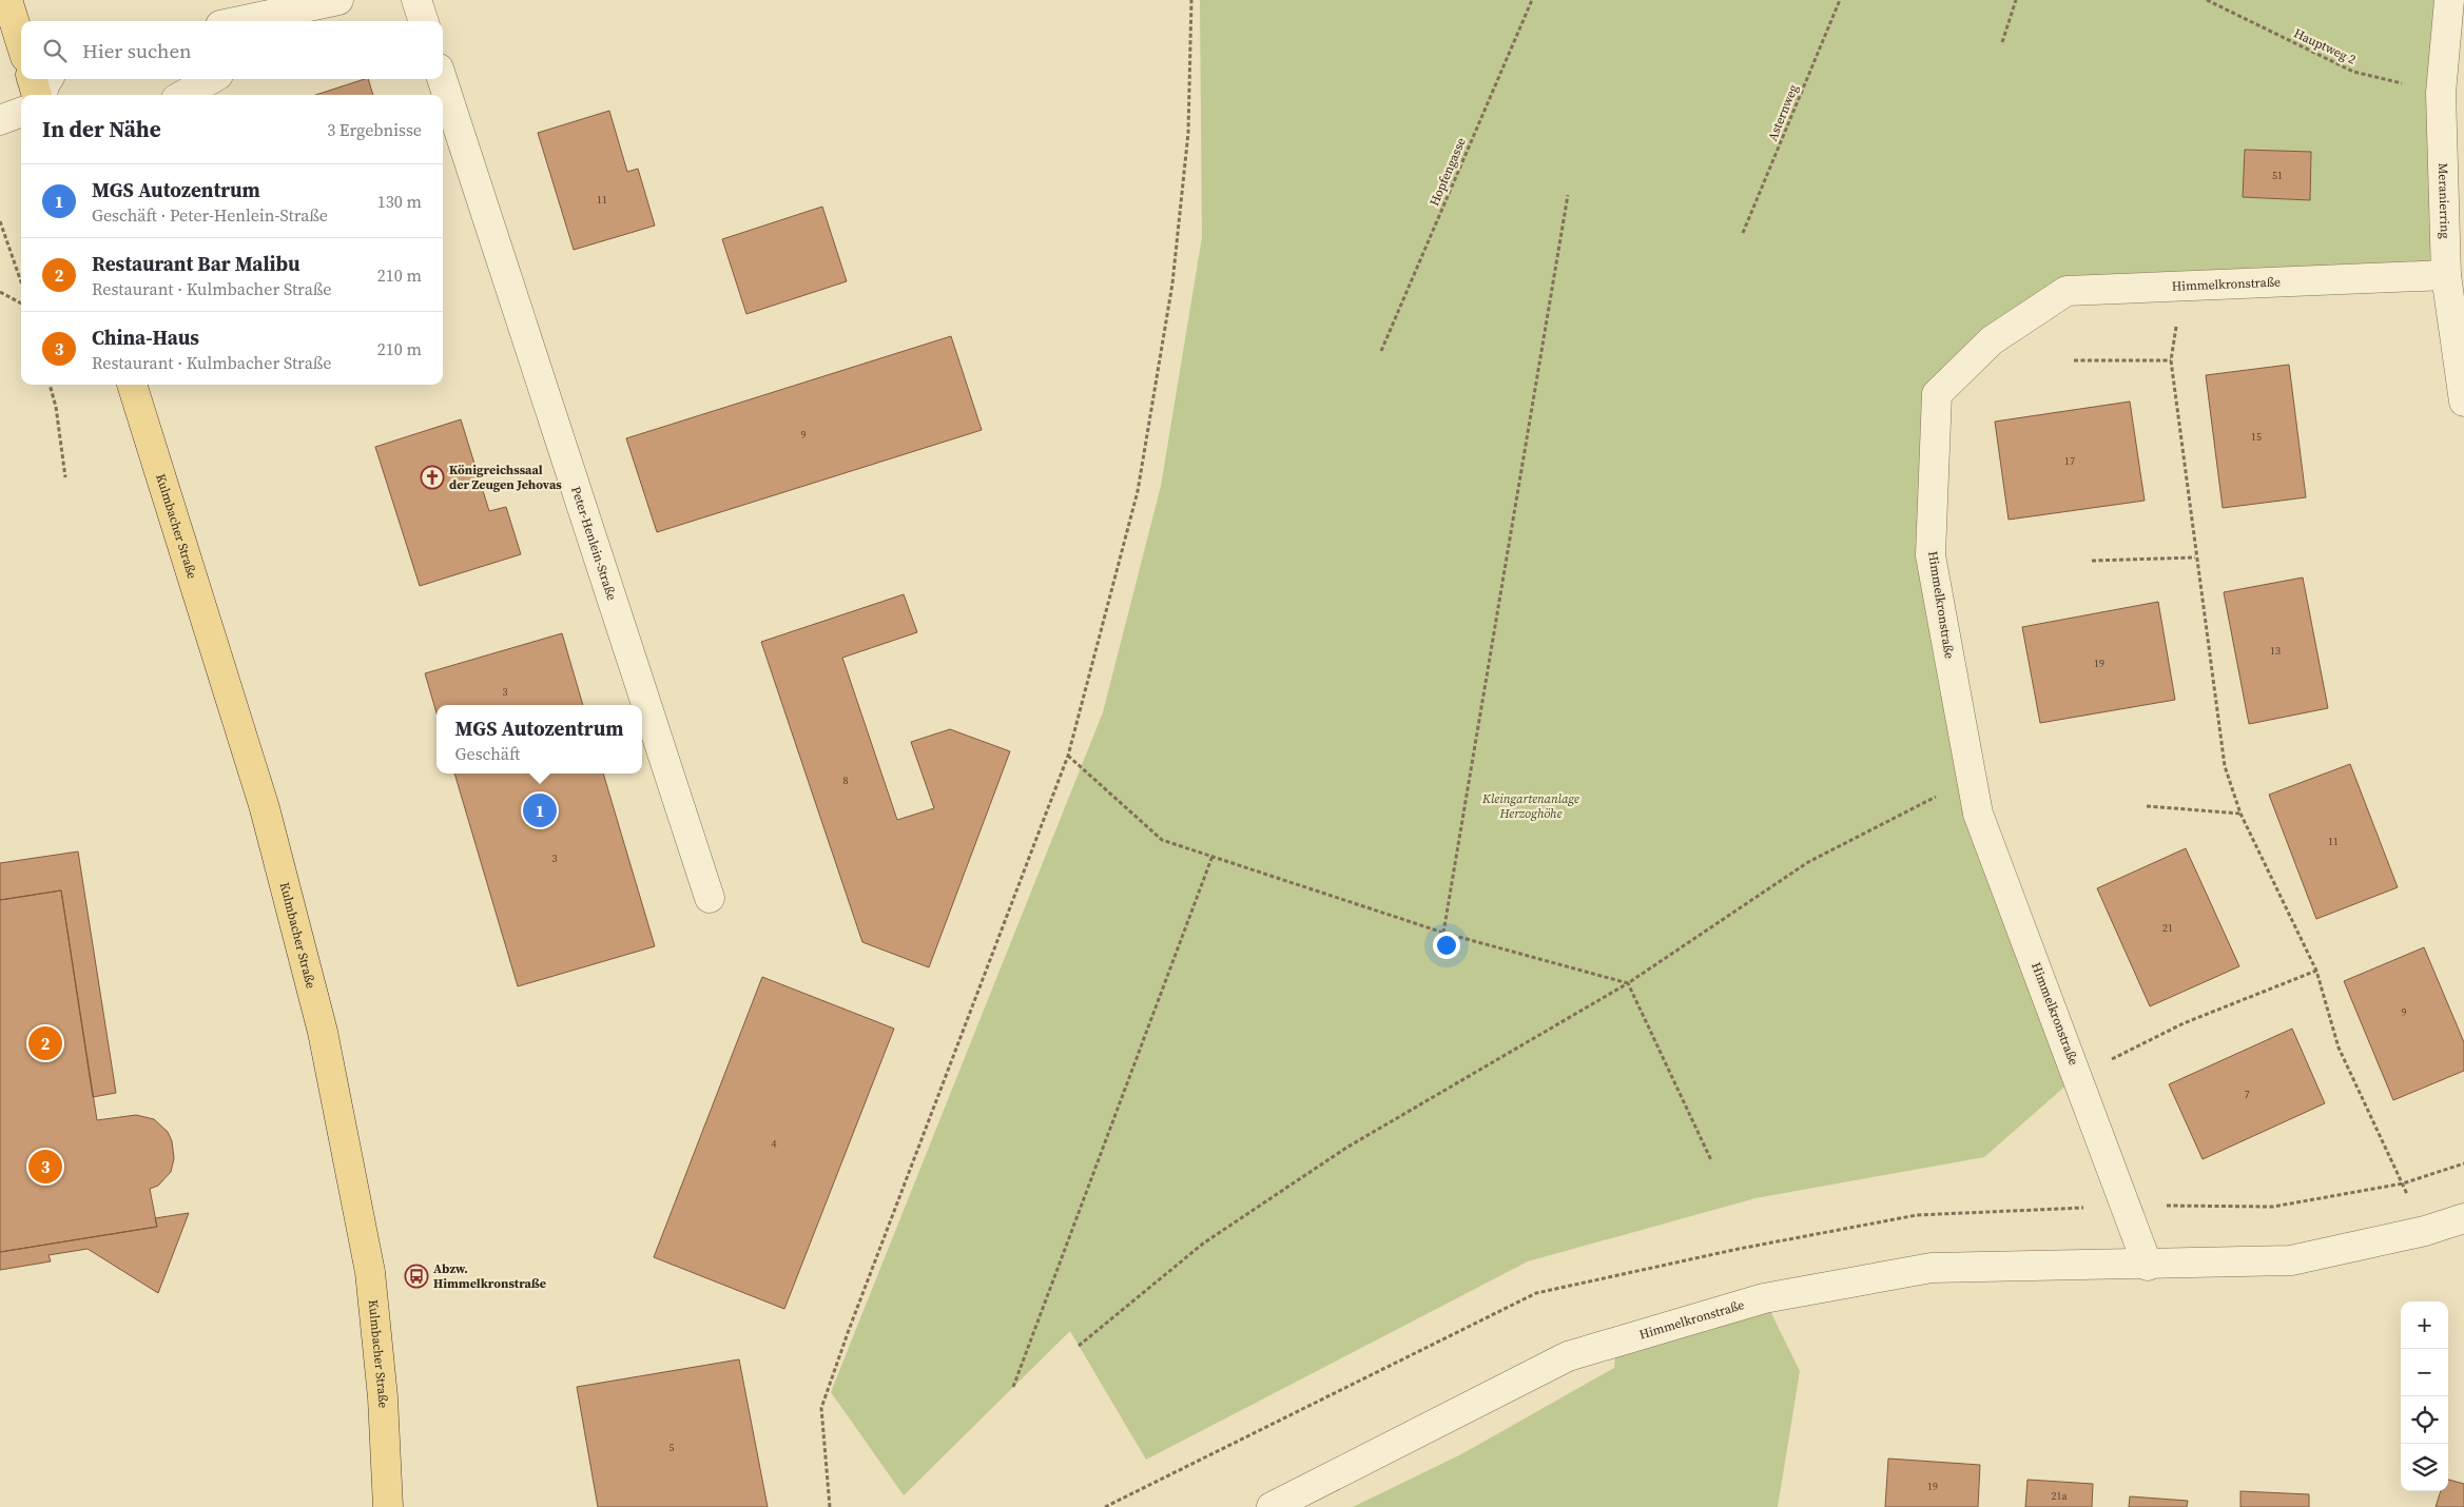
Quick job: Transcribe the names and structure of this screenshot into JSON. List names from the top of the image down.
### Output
{
  "streets": {
    "main road": ["Kulmbacher Straße"],
    "street": ["Meranierring", "Himmelkronstraße", "Peter-Henlein-Straße"],
    "path": ["Hauptweg 2", "Asternweg", "Hopfengasse"]
  },
  "crossings": [
    ["Hauptweg 2", "Meranierring"],
    ["Meranierring", "Himmelkronstraße"]
  ],
  "parks": ["Kleingartenanlage Herzoghöhe"],
  "places": {
    "church": ["Königreichssaal der Zeugen Jehovas"],
    "bus stop": ["Abzw. Himmelkronstraße"]
  },
  "house_numbers": [
    "51",
    "11",
    "9",
    "15",
    "17",
    "13",
    "19",
    "3",
    "8",
    "11",
    "3",
    "21",
    "9",
    "7",
    "4",
    "5",
    "19",
    "21a"
  ],
  "page": {
    "search": "Hier suchen",
    "heading": ["In der Nähe", "3 Ergebnisse"],
    "list": [
      {
        "mark": "1",
        "name": "MGS Autozentrum",
        "note": "Geschäft · Peter-Henlein-Straße",
        "value": "130 m"
      },
      {
        "mark": "2",
        "name": "Restaurant Bar Malibu",
        "note": "Restaurant · Kulmbacher Straße",
        "value": "210 m"
      },
      {
        "mark": "3",
        "name": "China-Haus",
        "note": "Restaurant · Kulmbacher Straße",
        "value": "210 m"
      }
    ],
    "popup": ["MGS Autozentrum", "Geschäft"],
    "pins": ["1", "2", "3"],
    "map_buttons": ["+", "−"]
  }
}
